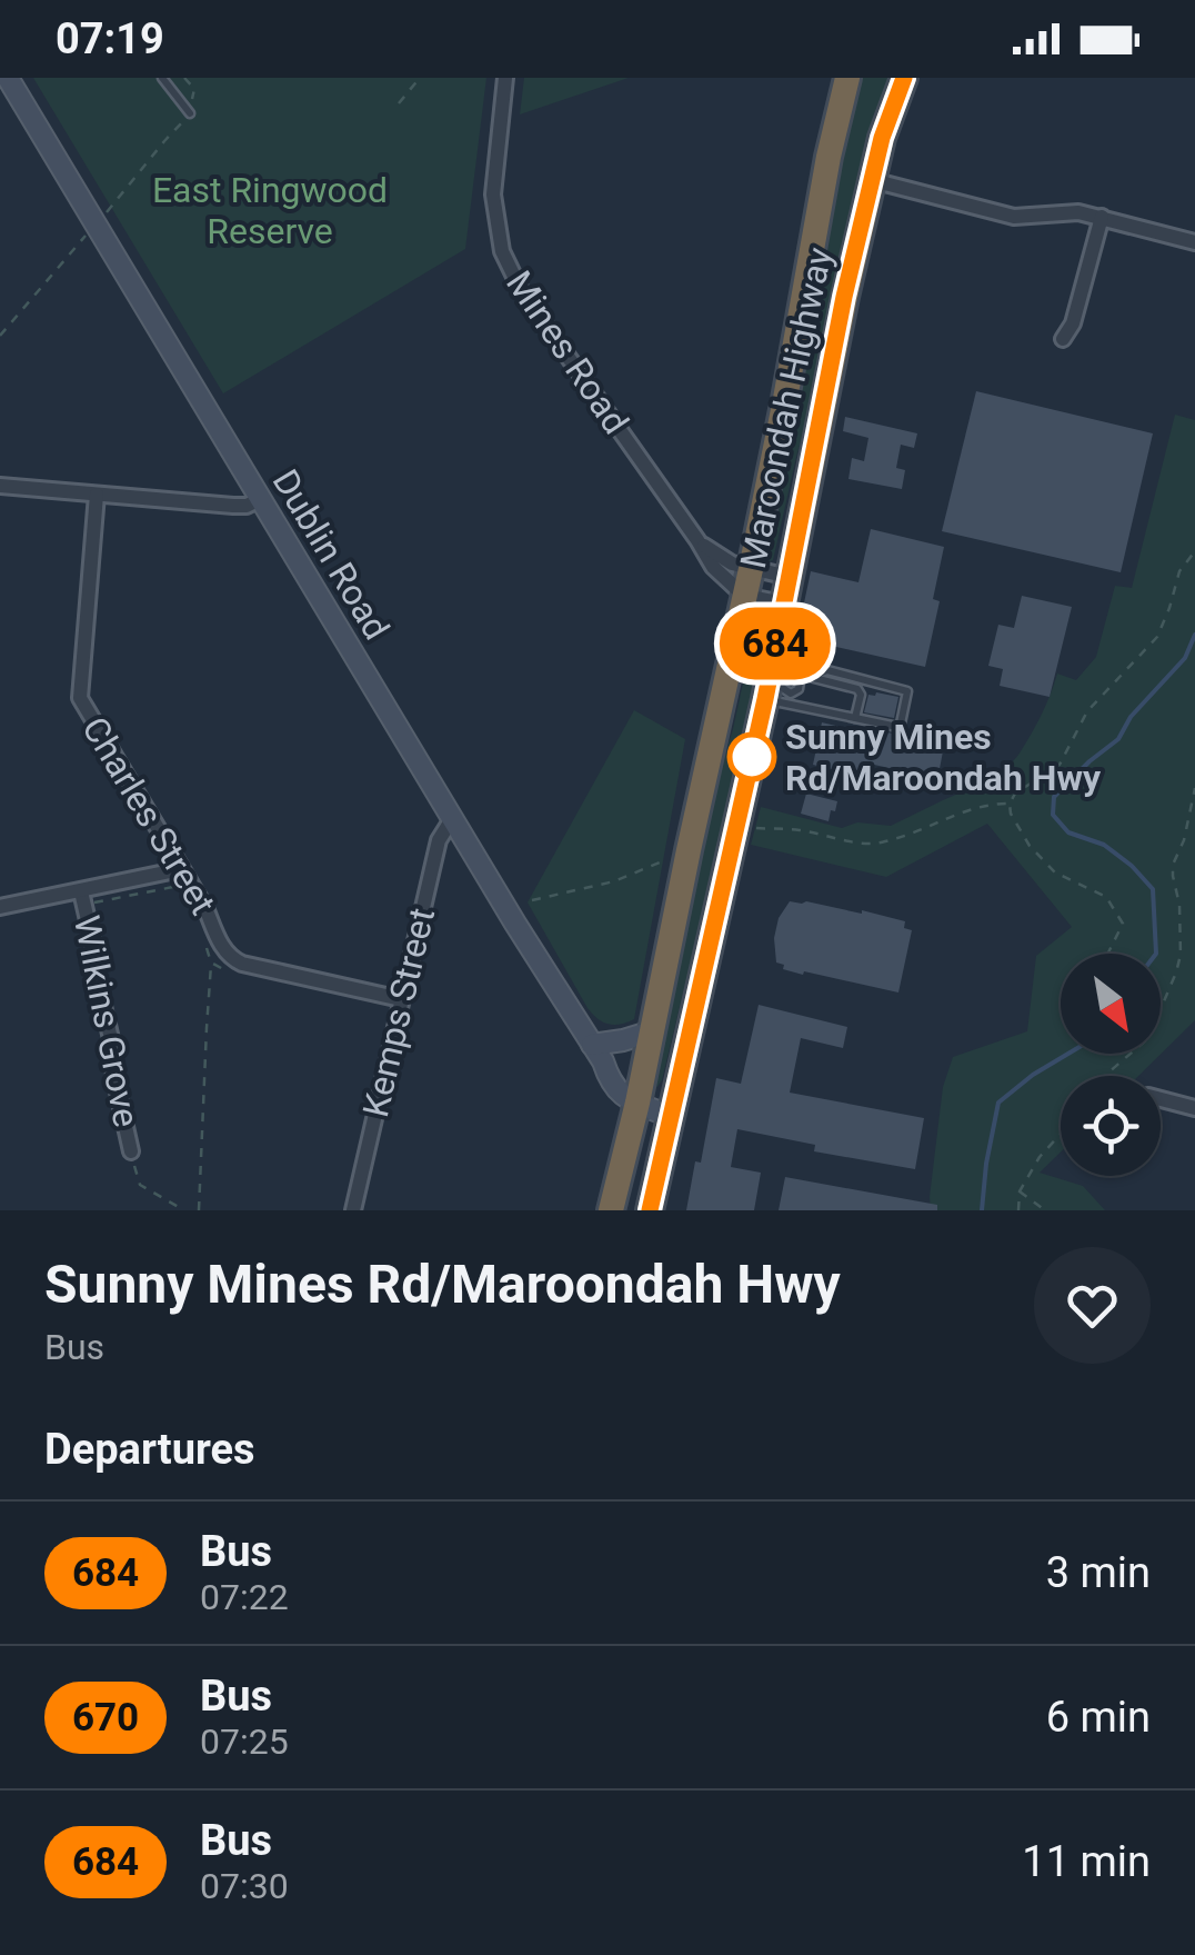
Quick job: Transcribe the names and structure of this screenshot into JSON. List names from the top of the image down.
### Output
{
  "streets": {
    "highway": ["Maroondah Highway"],
    "main road": ["Dublin Road"],
    "street": [
      "Mines Road",
      "Charles Street",
      "Kemps Street",
      "Wilkins Grove"
    ]
  },
  "crossings": [
    ["Mines Road", "Maroondah Highway"],
    ["Maroondah Highway", "Dublin Road"],
    ["Dublin Road", "Kemps Street"],
    ["Charles Street", "Kemps Street"]
  ],
  "parks": ["East Ringwood Reserve"],
  "places": ["Sunny Mines Rd/Maroondah Hwy"],
  "lines": ["bus line 684"],
  "north": "bottom right",
  "page": {
    "status": "07:19",
    "on_map": "684",
    "heading": [
      ["Sunny Mines Rd/Maroondah Hwy", "Bus"],
      "Departures"
    ],
    "list": [
      {
        "mark": "684",
        "name": "Bus",
        "note": "07:22",
        "value": "3 min"
      },
      {
        "mark": "670",
        "name": "Bus",
        "note": "07:25",
        "value": "6 min"
      },
      {
        "mark": "684",
        "name": "Bus",
        "note": "07:30",
        "value": "11 min"
      }
    ]
  }
}
